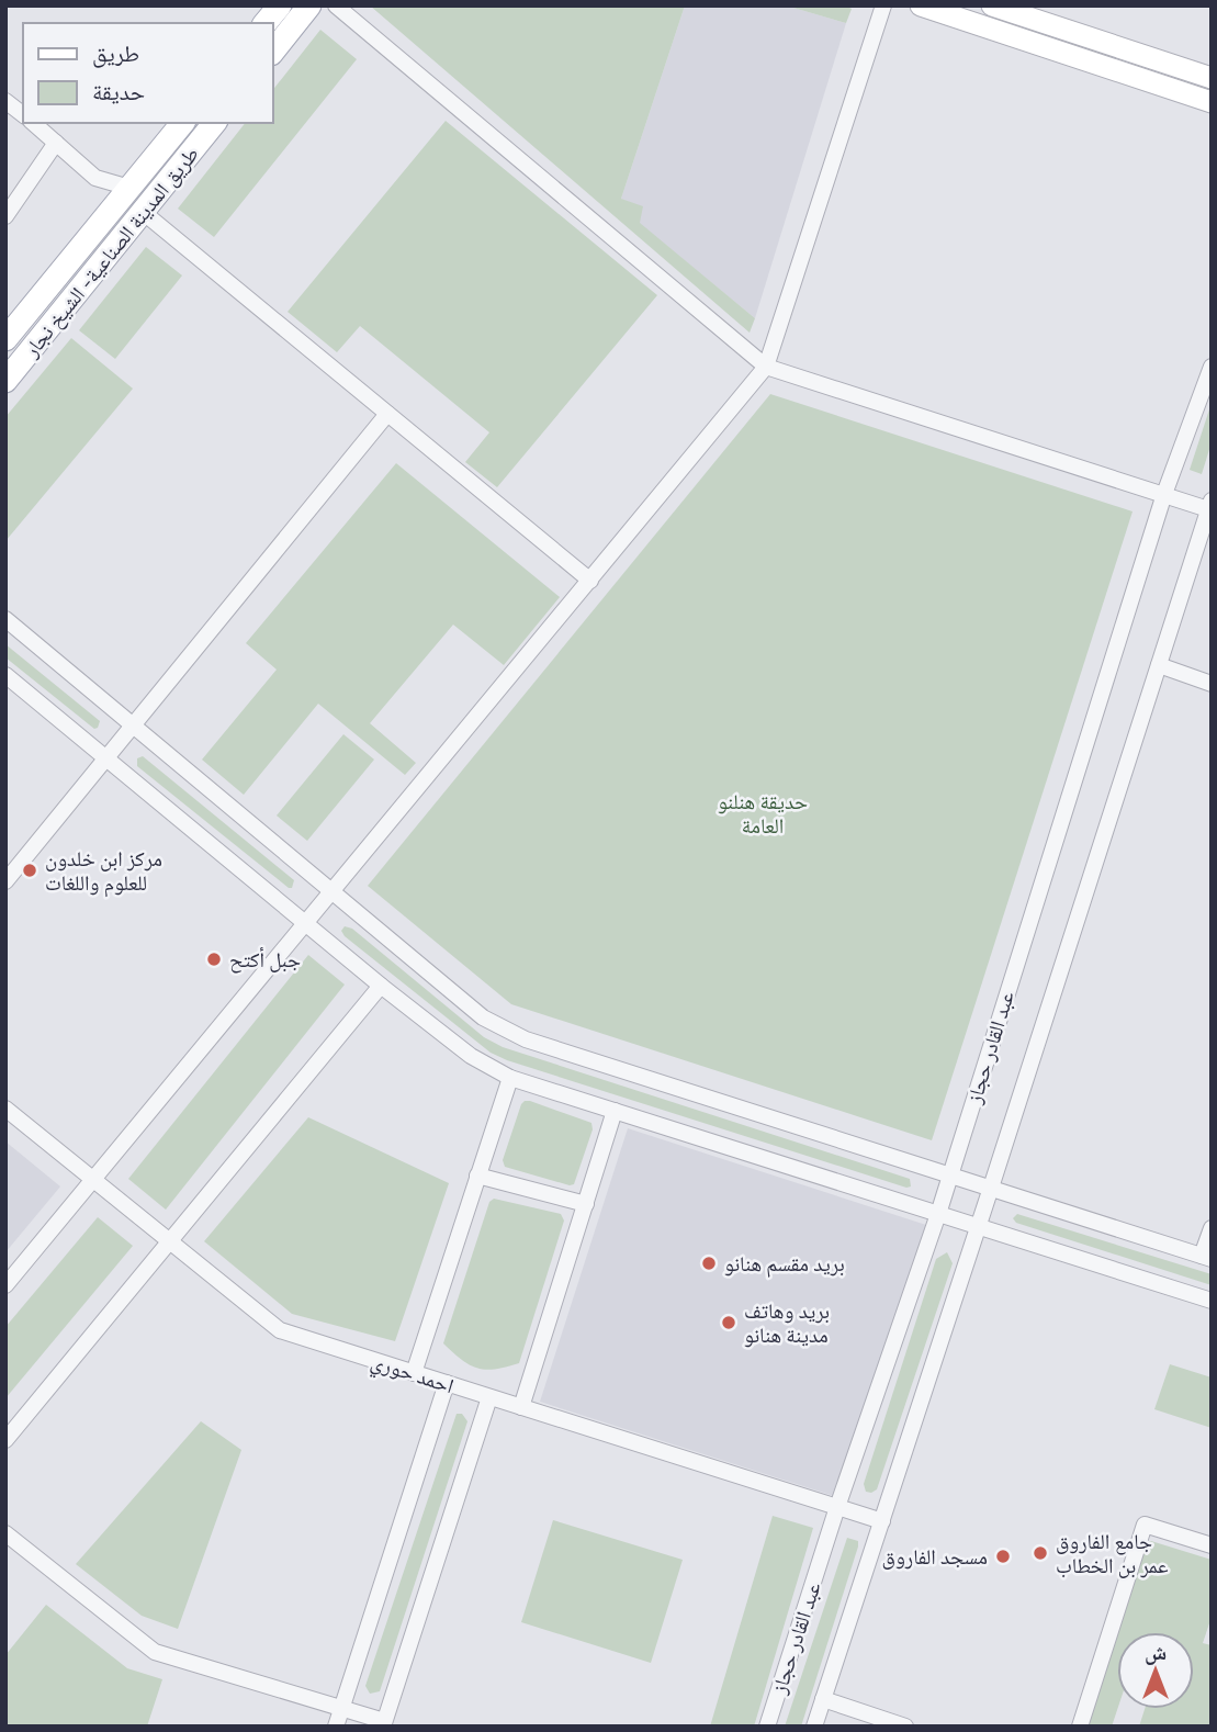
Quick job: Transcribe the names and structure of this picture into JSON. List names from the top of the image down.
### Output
{
  "streets": {
    "main road": ["طريق المدينة الصناعية- الشيخ نجار"],
    "street": ["عبد القادر حجاز", "احمد حوري"]
  },
  "crossings": [
    ["عبد القادر حجاز", "احمد حوري"]
  ],
  "parks": ["حديقة هنلنو العامة"],
  "places": [
    "مركز ابن خلدون للعلوم واللغات",
    "جبل أكتح",
    "بريد مقسم هنانو",
    "بريد وهاتف مدينة هنانو",
    "جامع الفاروق عمر بن الخطاب",
    "مسجد الفاروق"
  ],
  "legend": ["طريق", "حديقة"],
  "north": "top"
}
